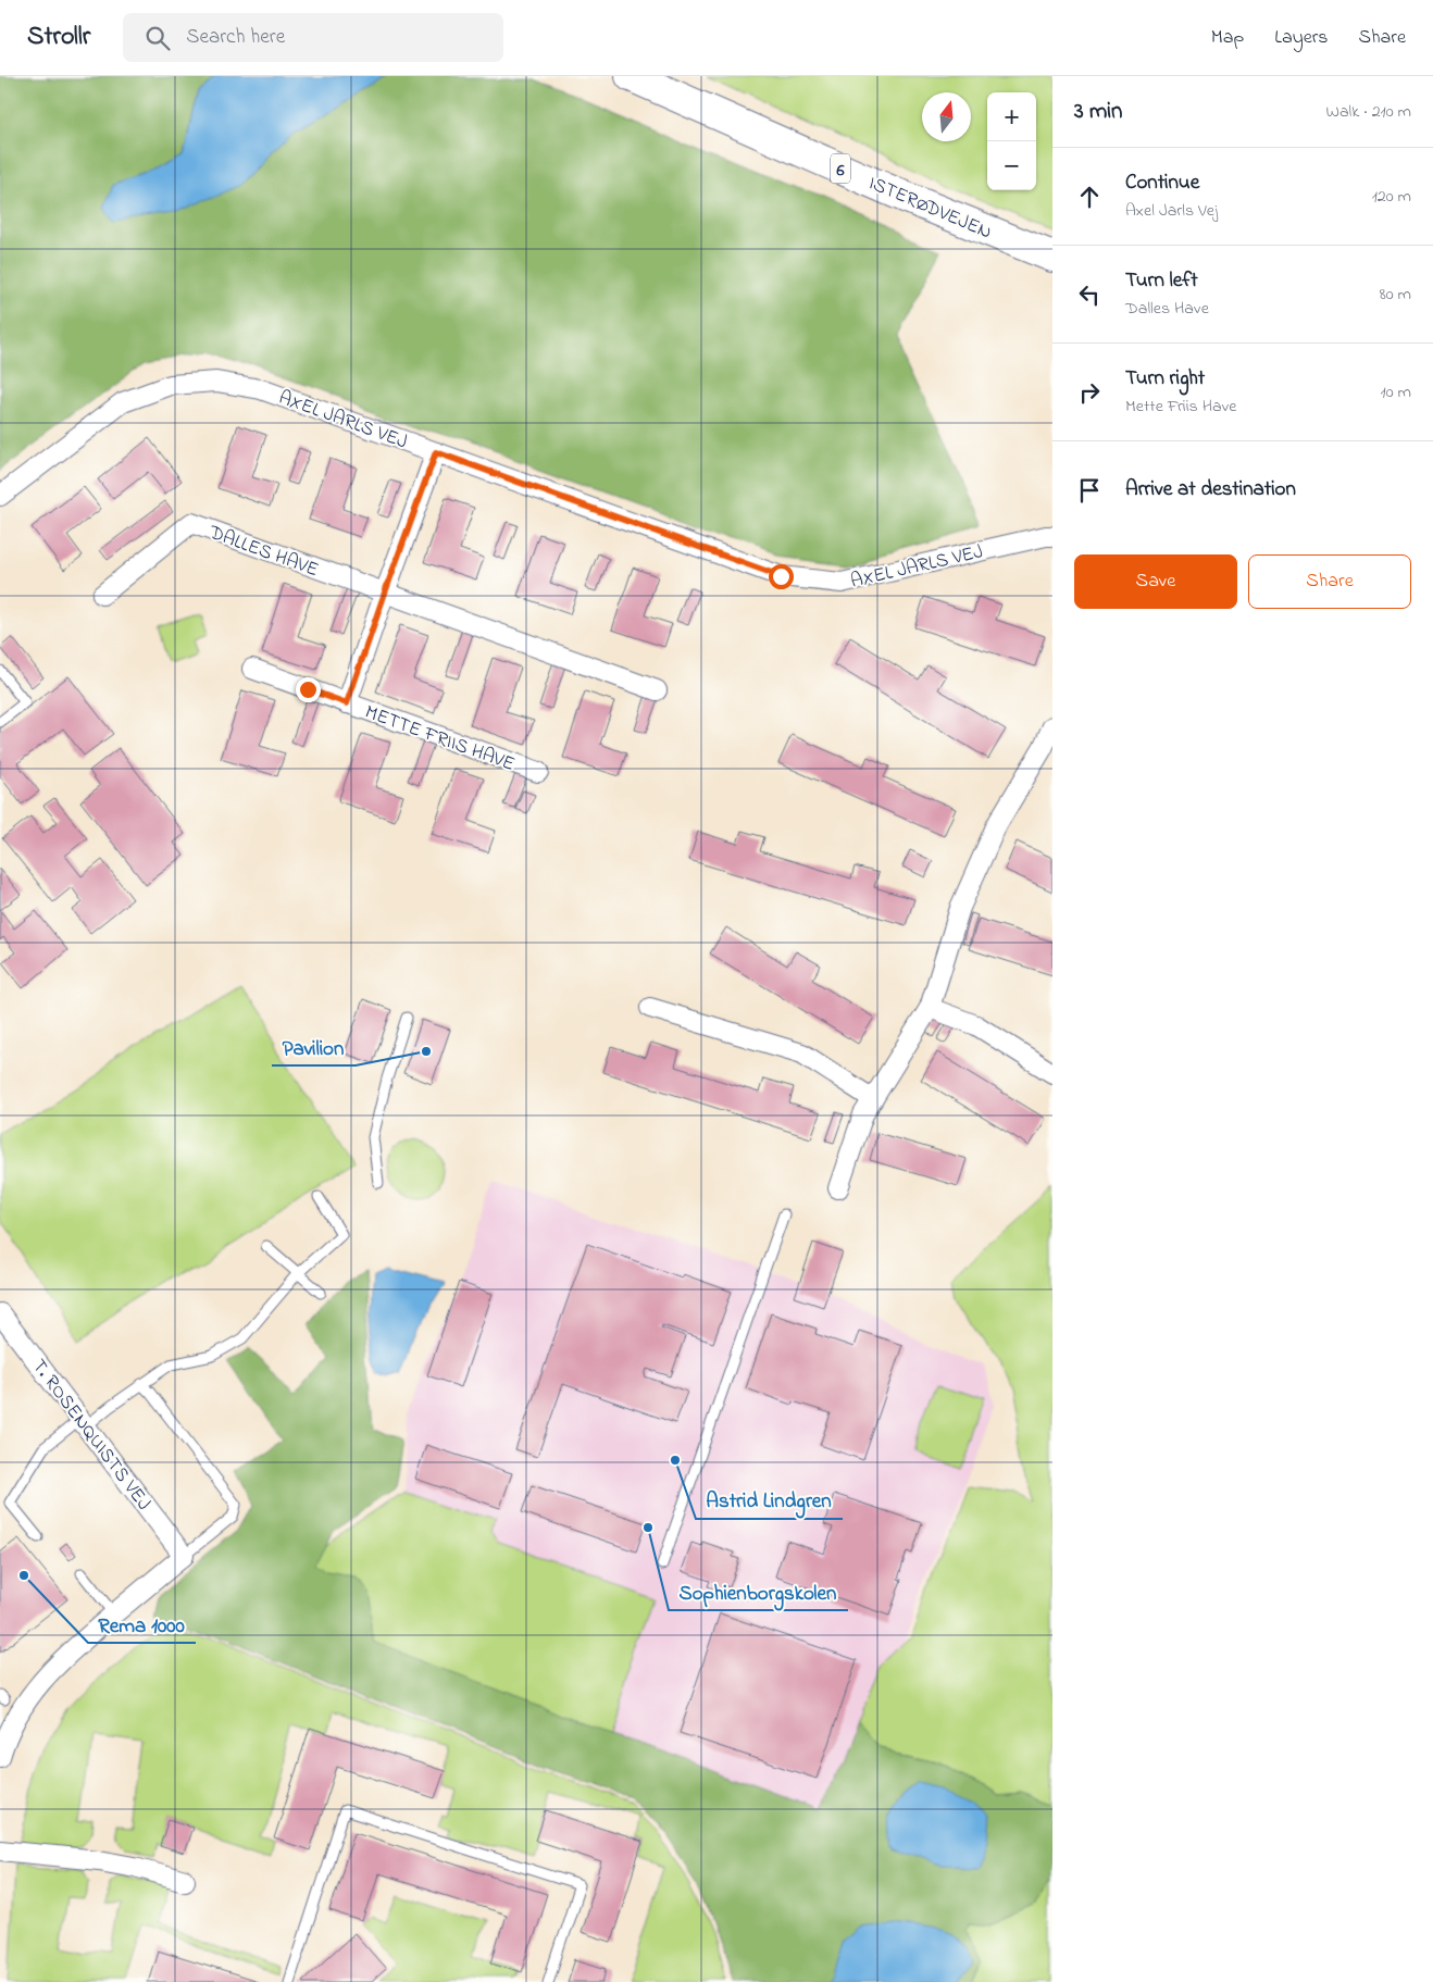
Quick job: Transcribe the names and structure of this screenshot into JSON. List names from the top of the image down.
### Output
{
  "streets": {
    "highway": ["6", "ISTERØDVEJEN"],
    "street": [
      "AXEL JARLS VEJ",
      "DALLES HAVE",
      "METTE FRIIS HAVE",
      "T. ROSENQUISTS VEJ"
    ]
  },
  "places": [
    "Pavilion",
    "Astrid Lindgren",
    "Sophienborgskolen",
    "Rema 1000"
  ],
  "north": "top",
  "page": {
    "header": "Strollr",
    "search": "Search here",
    "nav": ["Map", "Layers", "Share"],
    "heading": ["3 min", "Walk · 210 m"],
    "map_buttons": ["+", "−"],
    "list": [
      ["Continue", "Axel Jarls Vej", "120 m"],
      ["Turn left", "Dalles Have", "80 m"],
      ["Turn right", "Mette Friis Have", "10 m"],
      "Arrive at destination"
    ],
    "buttons": ["Save", "Share"]
  }
}
